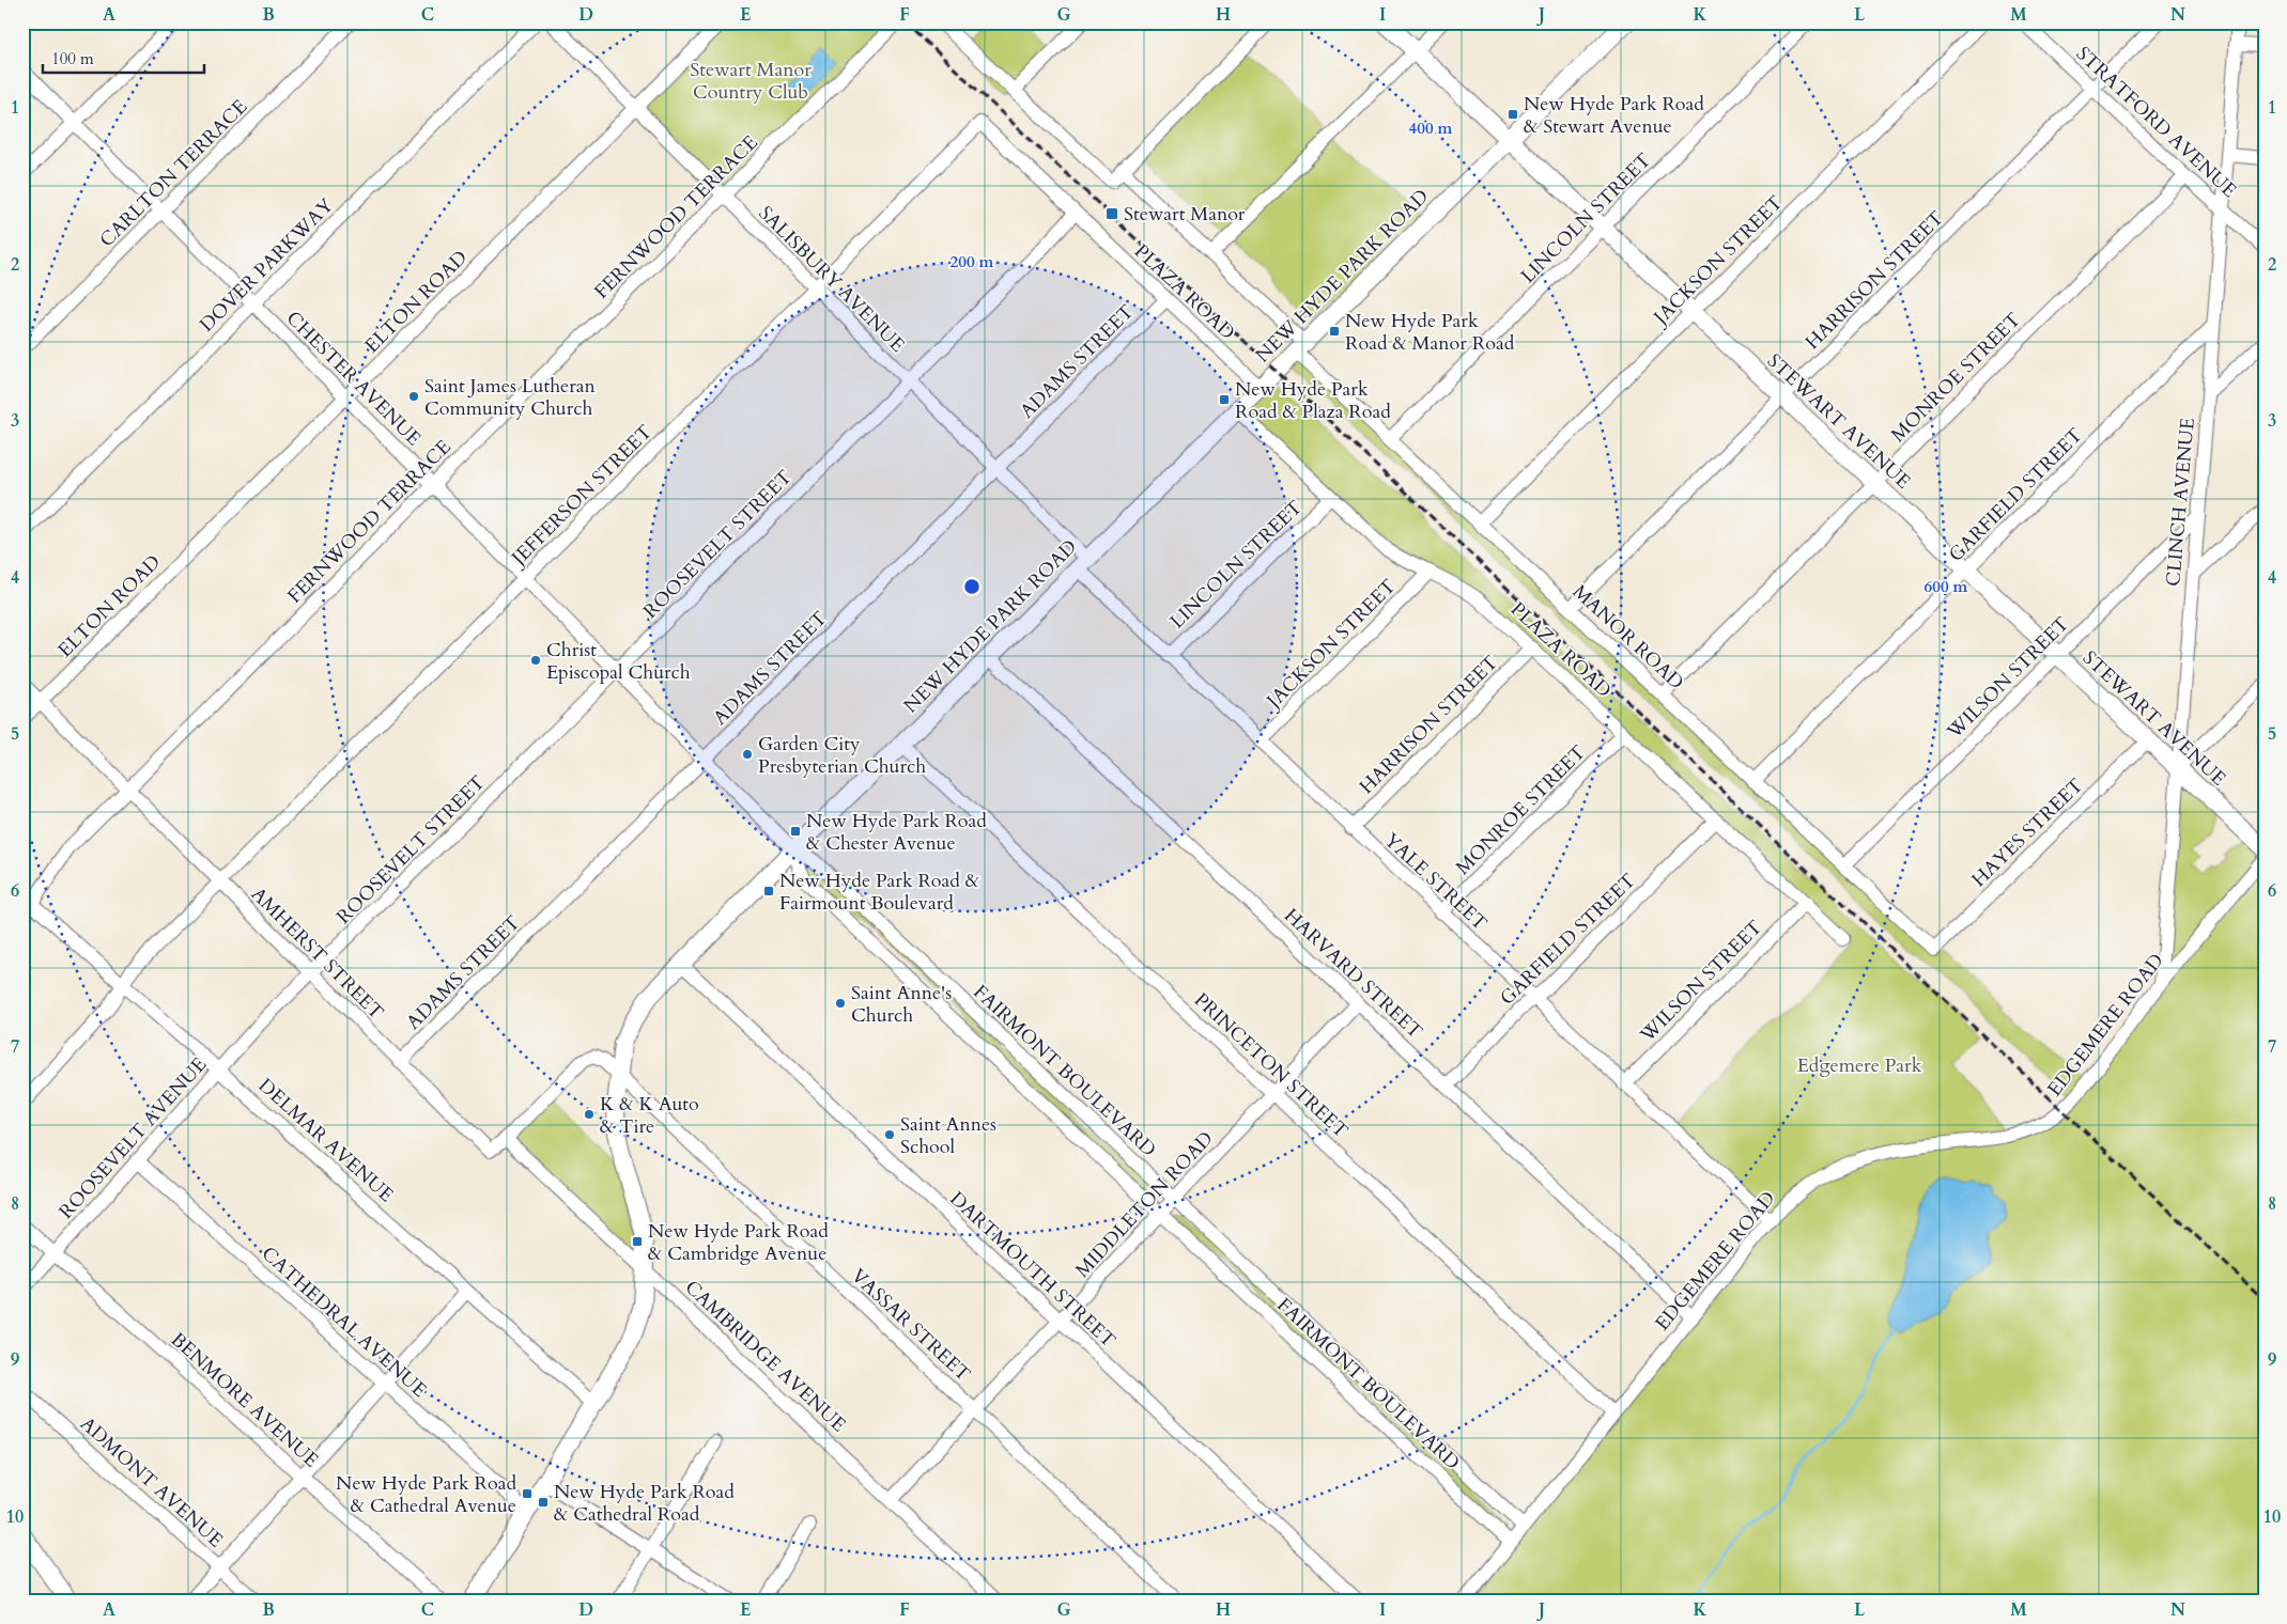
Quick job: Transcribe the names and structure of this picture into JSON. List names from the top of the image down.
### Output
{
  "streets": {
    "main road": ["NEW HYDE PARK ROAD", "STEWART AVENUE"],
    "street": [
      "STRATFORD AVENUE",
      "CARLTON TERRACE",
      "FERNWOOD TERRACE",
      "LINCOLN STREET",
      "JACKSON STREET",
      "DOVER PARKWAY",
      "SALISBURY AVENUE",
      "HARRISON STREET",
      "PLAZA ROAD",
      "ELTON ROAD",
      "ADAMS STREET",
      "MONROE STREET",
      "CHESTER AVENUE",
      "JEFFERSON STREET",
      "GARFIELD STREET",
      "CLINCH AVENUE",
      "ROOSEVELT STREET",
      "MANOR ROAD",
      "WILSON STREET",
      "HAYES STREET",
      "YALE STREET",
      "AMHERST STREET",
      "HARVARD STREET",
      "EDGEMERE ROAD",
      "PRINCETON STREET",
      "FAIRMONT BOULEVARD",
      "ROOSEVELT AVENUE",
      "DELMAR AVENUE",
      "MIDDLETON ROAD",
      "DARTMOUTH STREET",
      "CATHEDRAL AVENUE",
      "VASSAR STREET",
      "CAMBRIDGE AVENUE",
      "BENMORE AVENUE",
      "ADMONT AVENUE"
    ]
  },
  "crossings": [
    ["STRATFORD AVENUE", "HARRISON STREET"],
    ["STRATFORD AVENUE", "MONROE STREET"],
    ["STRATFORD AVENUE", "CLINCH AVENUE"],
    ["CARLTON TERRACE", "CHESTER AVENUE"],
    ["FERNWOOD TERRACE", "SALISBURY AVENUE"],
    ["FERNWOOD TERRACE", "CHESTER AVENUE"],
    ["FERNWOOD TERRACE", "AMHERST STREET"],
    ["FERNWOOD TERRACE", "DELMAR AVENUE"],
    ["LINCOLN STREET", "PLAZA ROAD"],
    ["LINCOLN STREET", "STEWART AVENUE"],
    ["LINCOLN STREET", "MANOR ROAD"],
    ["LINCOLN STREET", "YALE STREET"],
    ["JACKSON STREET", "PLAZA ROAD"],
    ["JACKSON STREET", "STEWART AVENUE"],
    ["JACKSON STREET", "MANOR ROAD"],
    ["JACKSON STREET", "YALE STREET"],
    ["DOVER PARKWAY", "CHESTER AVENUE"],
    ["NEW HYDE PARK ROAD", "SALISBURY AVENUE"],
    ["NEW HYDE PARK ROAD", "PLAZA ROAD"],
    ["NEW HYDE PARK ROAD", "CHESTER AVENUE"],
    ["NEW HYDE PARK ROAD", "STEWART AVENUE"],
    ["NEW HYDE PARK ROAD", "MANOR ROAD"],
    ["NEW HYDE PARK ROAD", "YALE STREET"],
    ["NEW HYDE PARK ROAD", "HARVARD STREET"],
    ["NEW HYDE PARK ROAD", "PRINCETON STREET"],
    ["NEW HYDE PARK ROAD", "FAIRMONT BOULEVARD"],
    ["NEW HYDE PARK ROAD", "DELMAR AVENUE"],
    ["NEW HYDE PARK ROAD", "DARTMOUTH STREET"],
    ["NEW HYDE PARK ROAD", "CATHEDRAL AVENUE"],
    ["NEW HYDE PARK ROAD", "VASSAR STREET"],
    ["NEW HYDE PARK ROAD", "CAMBRIDGE AVENUE"],
    ["SALISBURY AVENUE", "ELTON ROAD"],
    ["SALISBURY AVENUE", "ADAMS STREET"],
    ["SALISBURY AVENUE", "JEFFERSON STREET"],
    ["SALISBURY AVENUE", "ROOSEVELT STREET"],
    ["SALISBURY AVENUE", "YALE STREET"],
    ["HARRISON STREET", "PLAZA ROAD"],
    ["HARRISON STREET", "STEWART AVENUE"],
    ["HARRISON STREET", "MANOR ROAD"],
    ["HARRISON STREET", "YALE STREET"],
    ["PLAZA ROAD", "ADAMS STREET"],
    ["PLAZA ROAD", "MONROE STREET"],
    ["PLAZA ROAD", "JEFFERSON STREET"],
    ["PLAZA ROAD", "GARFIELD STREET"],
    ["PLAZA ROAD", "ROOSEVELT STREET"],
    ["PLAZA ROAD", "WILSON STREET"],
    ["ELTON ROAD", "CHESTER AVENUE"],
    ["ADAMS STREET", "CHESTER AVENUE"],
    ["ADAMS STREET", "AMHERST STREET"],
    ["MONROE STREET", "STEWART AVENUE"],
    ["MONROE STREET", "MANOR ROAD"],
    ["MONROE STREET", "YALE STREET"],
    ["CHESTER AVENUE", "JEFFERSON STREET"],
    ["CHESTER AVENUE", "ROOSEVELT STREET"],
    ["CHESTER AVENUE", "FAIRMONT BOULEVARD"],
    ["STEWART AVENUE", "GARFIELD STREET"],
    ["STEWART AVENUE", "CLINCH AVENUE"],
    ["STEWART AVENUE", "WILSON STREET"],
    ["STEWART AVENUE", "HAYES STREET"],
    ["JEFFERSON STREET", "AMHERST STREET"],
    ["JEFFERSON STREET", "DELMAR AVENUE"],
    ["GARFIELD STREET", "CLINCH AVENUE"],
    ["GARFIELD STREET", "MANOR ROAD"],
    ["GARFIELD STREET", "YALE STREET"],
    ["GARFIELD STREET", "HARVARD STREET"],
    ["CLINCH AVENUE", "WILSON STREET"],
    ["CLINCH AVENUE", "EDGEMERE ROAD"],
    ["ROOSEVELT STREET", "AMHERST STREET"],
    ["ROOSEVELT STREET", "ROOSEVELT AVENUE"],
    ["MANOR ROAD", "WILSON STREET"],
    ["MANOR ROAD", "HAYES STREET"],
    ["WILSON STREET", "YALE STREET"],
    ["YALE STREET", "EDGEMERE ROAD"],
    ["AMHERST STREET", "VASSAR STREET"],
    ["AMHERST STREET", "CAMBRIDGE AVENUE"],
    ["HARVARD STREET", "EDGEMERE ROAD"],
    ["HARVARD STREET", "MIDDLETON ROAD"],
    ["EDGEMERE ROAD", "PRINCETON STREET"],
    ["EDGEMERE ROAD", "FAIRMONT BOULEVARD"],
    ["PRINCETON STREET", "MIDDLETON ROAD"],
    ["FAIRMONT BOULEVARD", "MIDDLETON ROAD"],
    ["ROOSEVELT AVENUE", "DELMAR AVENUE"],
    ["ROOSEVELT AVENUE", "CATHEDRAL AVENUE"],
    ["ROOSEVELT AVENUE", "BENMORE AVENUE"],
    ["MIDDLETON ROAD", "DARTMOUTH STREET"],
    ["MIDDLETON ROAD", "VASSAR STREET"],
    ["MIDDLETON ROAD", "CAMBRIDGE AVENUE"],
    ["VASSAR STREET", "CAMBRIDGE AVENUE"]
  ],
  "parks": ["Stewart Manor Country Club", "Edgemere Park"],
  "places": {
    "transit": [
      "New Hyde Park Road & Stewart Avenue",
      "Stewart Manor",
      "New Hyde Park Road & Manor Road",
      "New Hyde Park Road & Plaza Road",
      "New Hyde Park Road & Chester Avenue",
      "New Hyde Park Road & Fairmount Boulevard",
      "New Hyde Park Road & Cambridge Avenue",
      "New Hyde Park Road & Cathedral Avenue",
      "New Hyde Park Road & Cathedral Road"
    ],
    "other": [
      "Saint James Lutheran Community Church",
      "Christ Episcopal Church",
      "Garden City Presbyterian Church",
      "Saint Anne's Church",
      "K & K Auto & Tire",
      "Saint Annes School"
    ]
  },
  "scale_bar": "100 m",
  "grid": {
    "columns": [
      "A",
      "B",
      "C",
      "D",
      "E",
      "F",
      "G",
      "H",
      "I",
      "J",
      "K",
      "L",
      "M",
      "N"
    ],
    "rows": [
      "1",
      "2",
      "3",
      "4",
      "5",
      "6",
      "7",
      "8",
      "9",
      "10"
    ]
  },
  "rings": ["400 m", "200 m", "600 m"]
}
